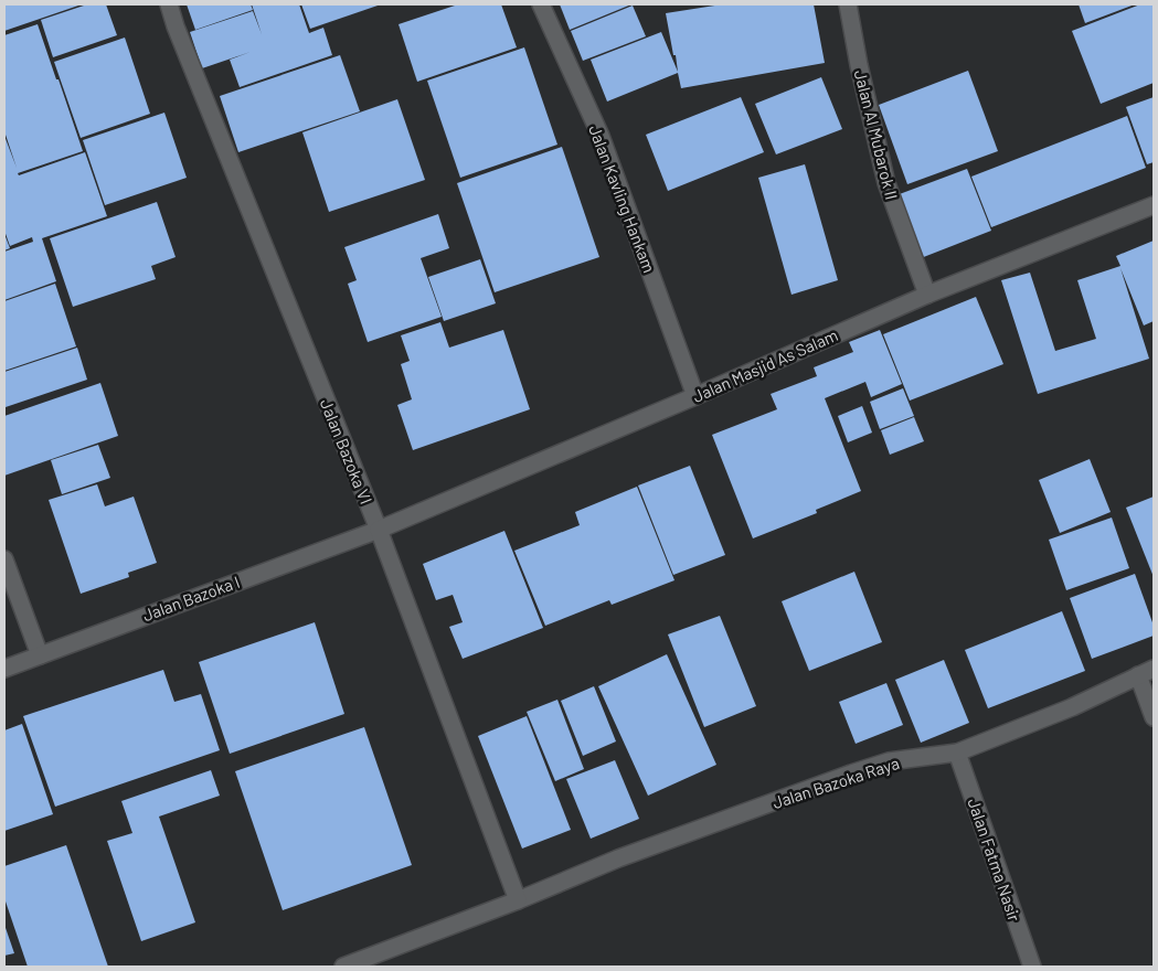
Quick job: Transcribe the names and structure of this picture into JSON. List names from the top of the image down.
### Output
{
  "streets": {
    "street": [
      "Jalan Al Mubarok II",
      "Jalan Kavling Hankam",
      "Jalan Masjid As Salam",
      "Jalan Bazoka VI",
      "Jalan Bazoka I",
      "Jalan Bazoka Raya",
      "Jalan Fatma Nasir"
    ]
  },
  "crossings": [
    ["Jalan Al Mubarok II", "Jalan Masjid As Salam"],
    ["Jalan Kavling Hankam", "Jalan Masjid As Salam"],
    ["Jalan Masjid As Salam", "Jalan Bazoka VI"],
    ["Jalan Masjid As Salam", "Jalan Bazoka I"],
    ["Jalan Bazoka VI", "Jalan Bazoka I"],
    ["Jalan Bazoka VI", "Jalan Bazoka Raya"],
    ["Jalan Bazoka Raya", "Jalan Fatma Nasir"]
  ]
}
